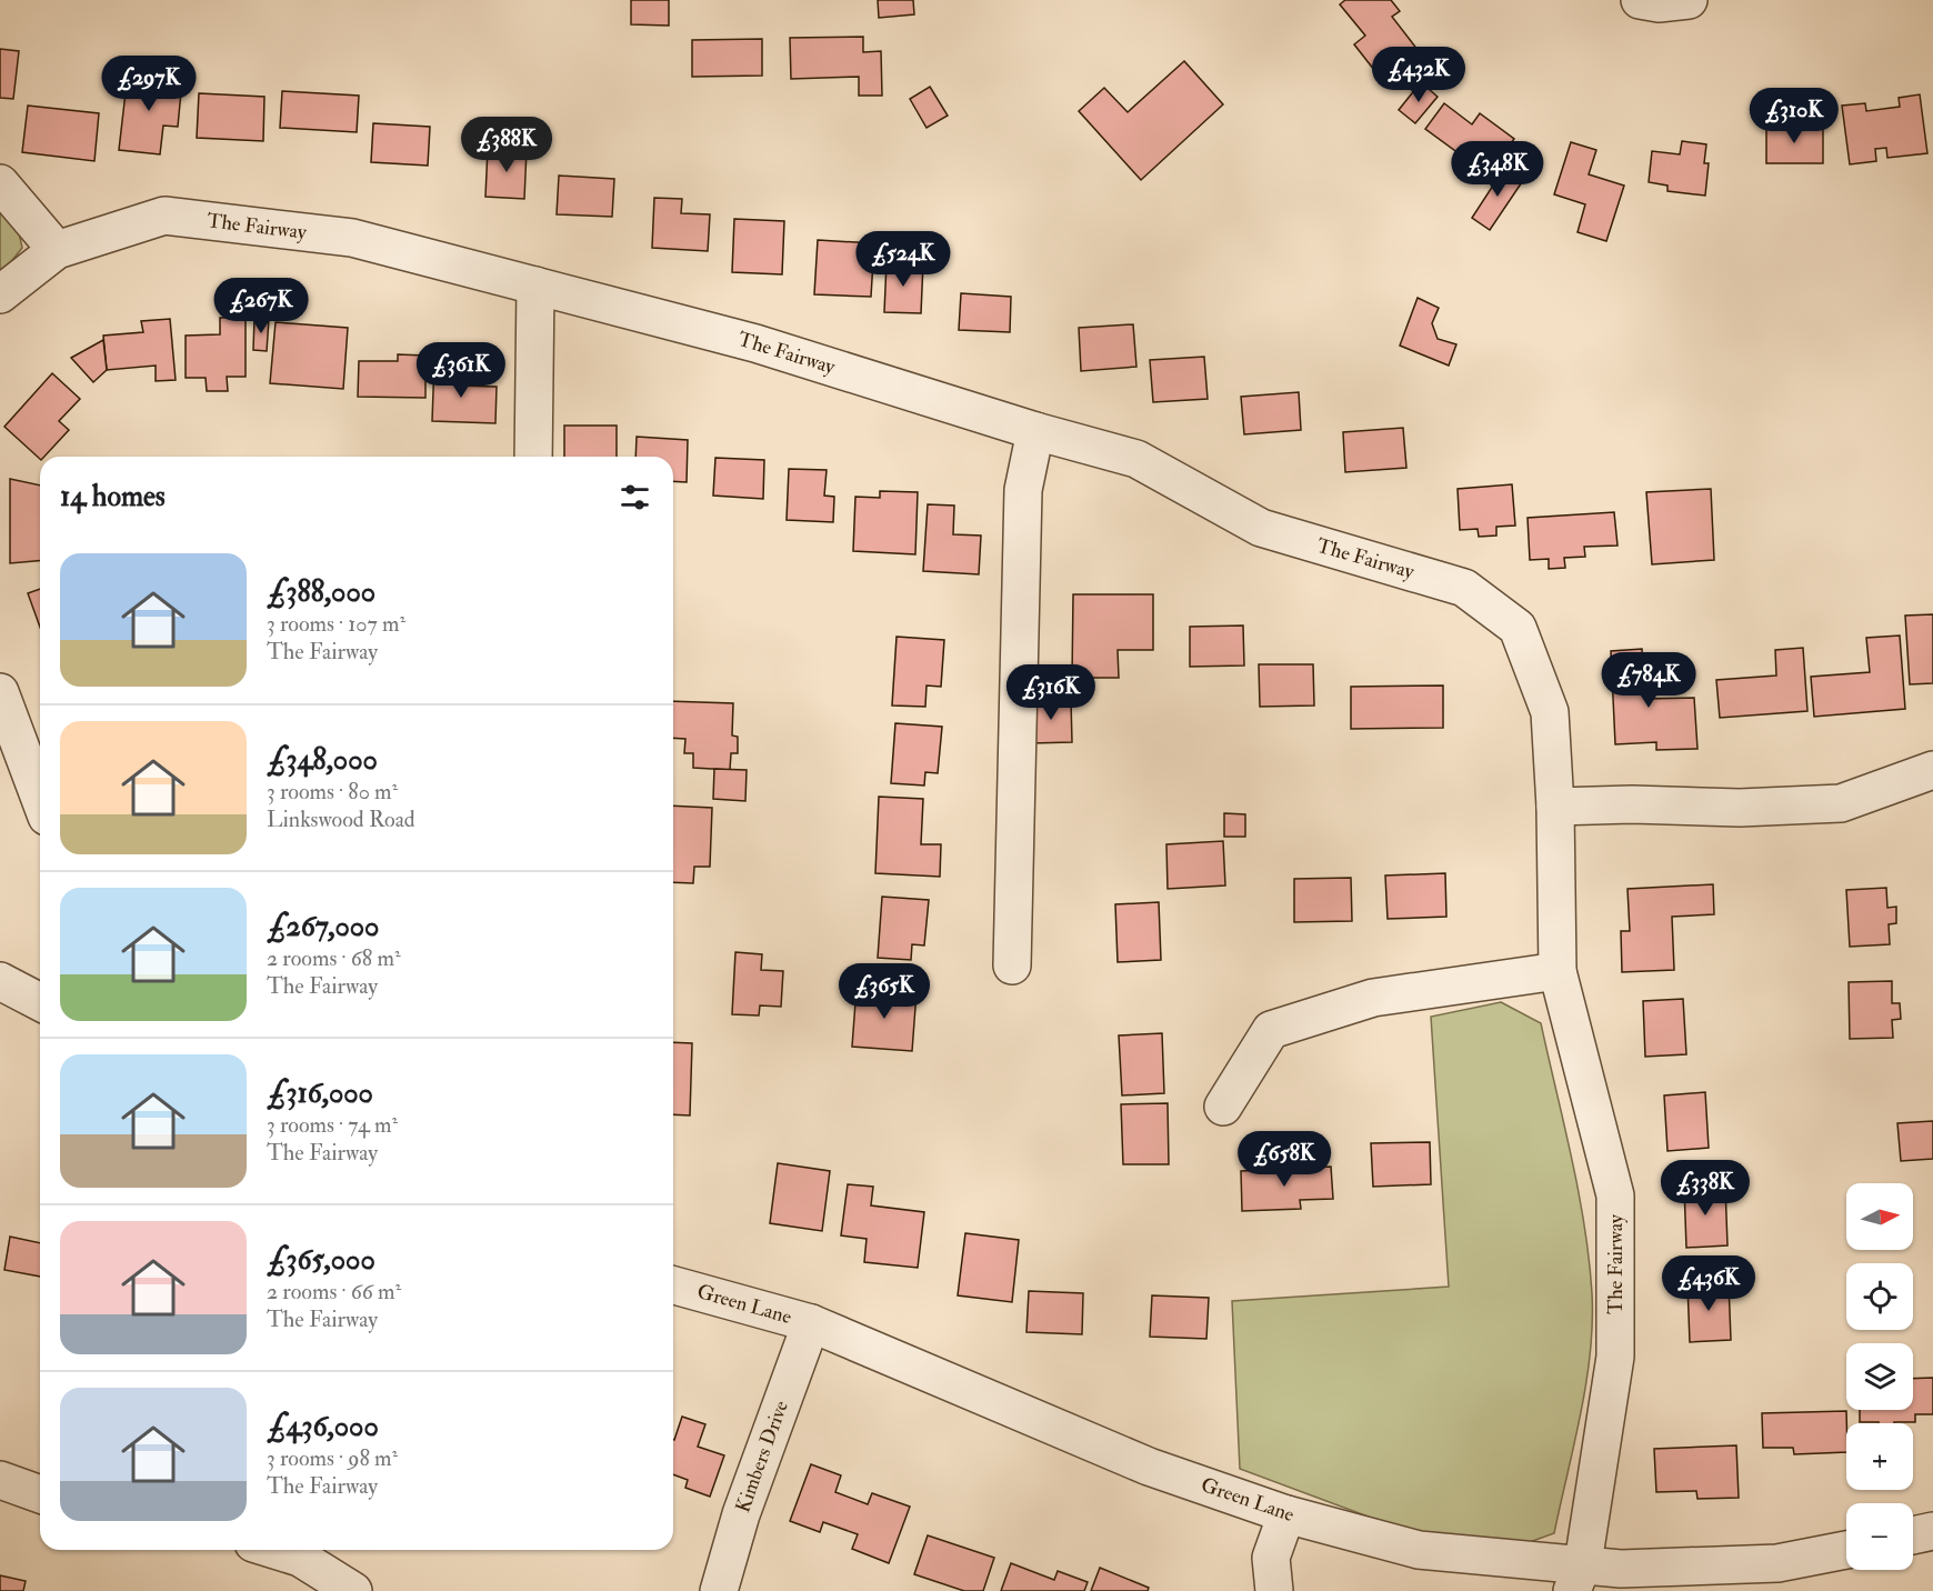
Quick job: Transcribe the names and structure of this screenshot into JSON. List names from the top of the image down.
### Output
{
  "streets": {
    "street": ["The Fairway", "Green Lane", "Kimbers Drive"]
  },
  "crossings": [
    ["The Fairway", "Green Lane"],
    ["Green Lane", "Kimbers Drive"]
  ],
  "north": "right",
  "page": {
    "price": [
      "£432K",
      "£297K",
      "£310K",
      "£388K",
      "£348K",
      "£524K",
      "£267K",
      "£361K",
      "£784K",
      "£316K",
      "£365K",
      "£658K",
      "£338K",
      "£436K"
    ],
    "heading": "14 homes",
    "list": [
      {
        "name": "£388,000",
        "note": "3 rooms · 107 m² · The Fairway"
      },
      {
        "name": "£348,000",
        "note": "3 rooms · 80 m² · Linkswood Road"
      },
      {
        "name": "£267,000",
        "note": "2 rooms · 68 m² · The Fairway"
      },
      {
        "name": "£316,000",
        "note": "3 rooms · 74 m² · The Fairway"
      },
      {
        "name": "£365,000",
        "note": "2 rooms · 66 m² · The Fairway"
      },
      {
        "name": "£436,000",
        "note": "3 rooms · 98 m² · The Fairway"
      }
    ],
    "map_buttons": ["+", "−"]
  }
}
